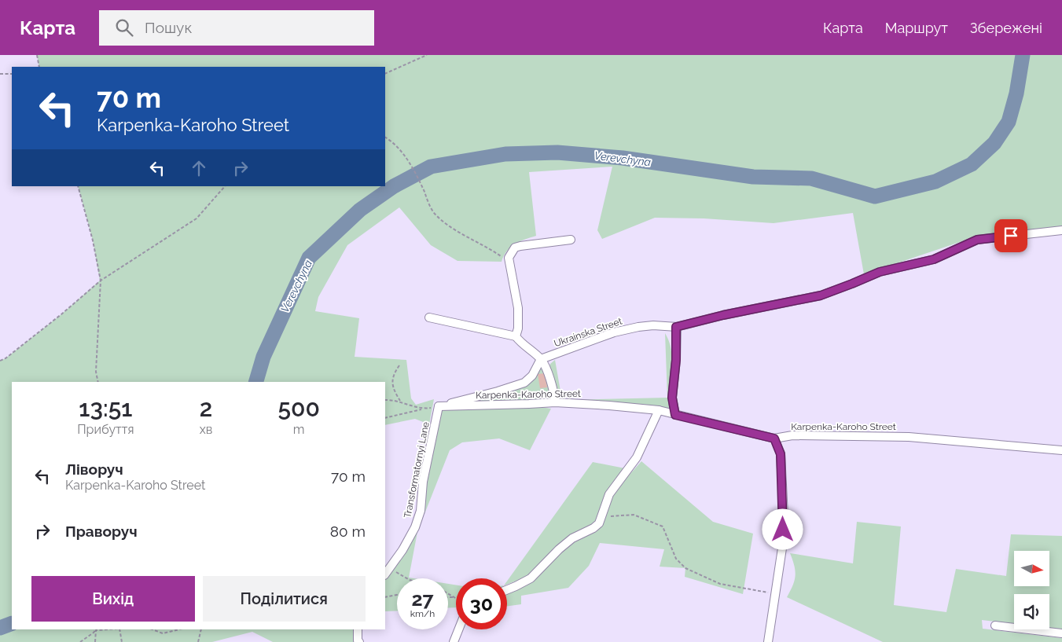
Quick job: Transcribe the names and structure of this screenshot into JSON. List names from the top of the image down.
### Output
{
  "streets": {
    "street": ["Ukrainska Street", "Karpenka-Karoho Street", "Transformatornyi Lane"]
  },
  "crossings": [
    ["Karpenka-Karoho Street", "Transformatornyi Lane"]
  ],
  "water": ["Verevchyna"],
  "north": "right",
  "page": {
    "header": "Карта",
    "search": "Пошук",
    "nav": ["Карта", "Маршрут", "Збережені"],
    "turn": ["70 m", "Karpenka-Karoho Street"],
    "eta": [
      "13:51",
      "Прибуття",
      "2",
      "хв",
      "500",
      "m"
    ],
    "list": [
      {
        "name": "Ліворуч",
        "note": "Karpenka-Karoho Street",
        "value": "70 m"
      },
      {
        "name": "Праворуч",
        "value": "80 m"
      }
    ],
    "buttons": ["Вихід", "Поділитися"],
    "speed": "27 km/h",
    "limit": "30"
  }
}
